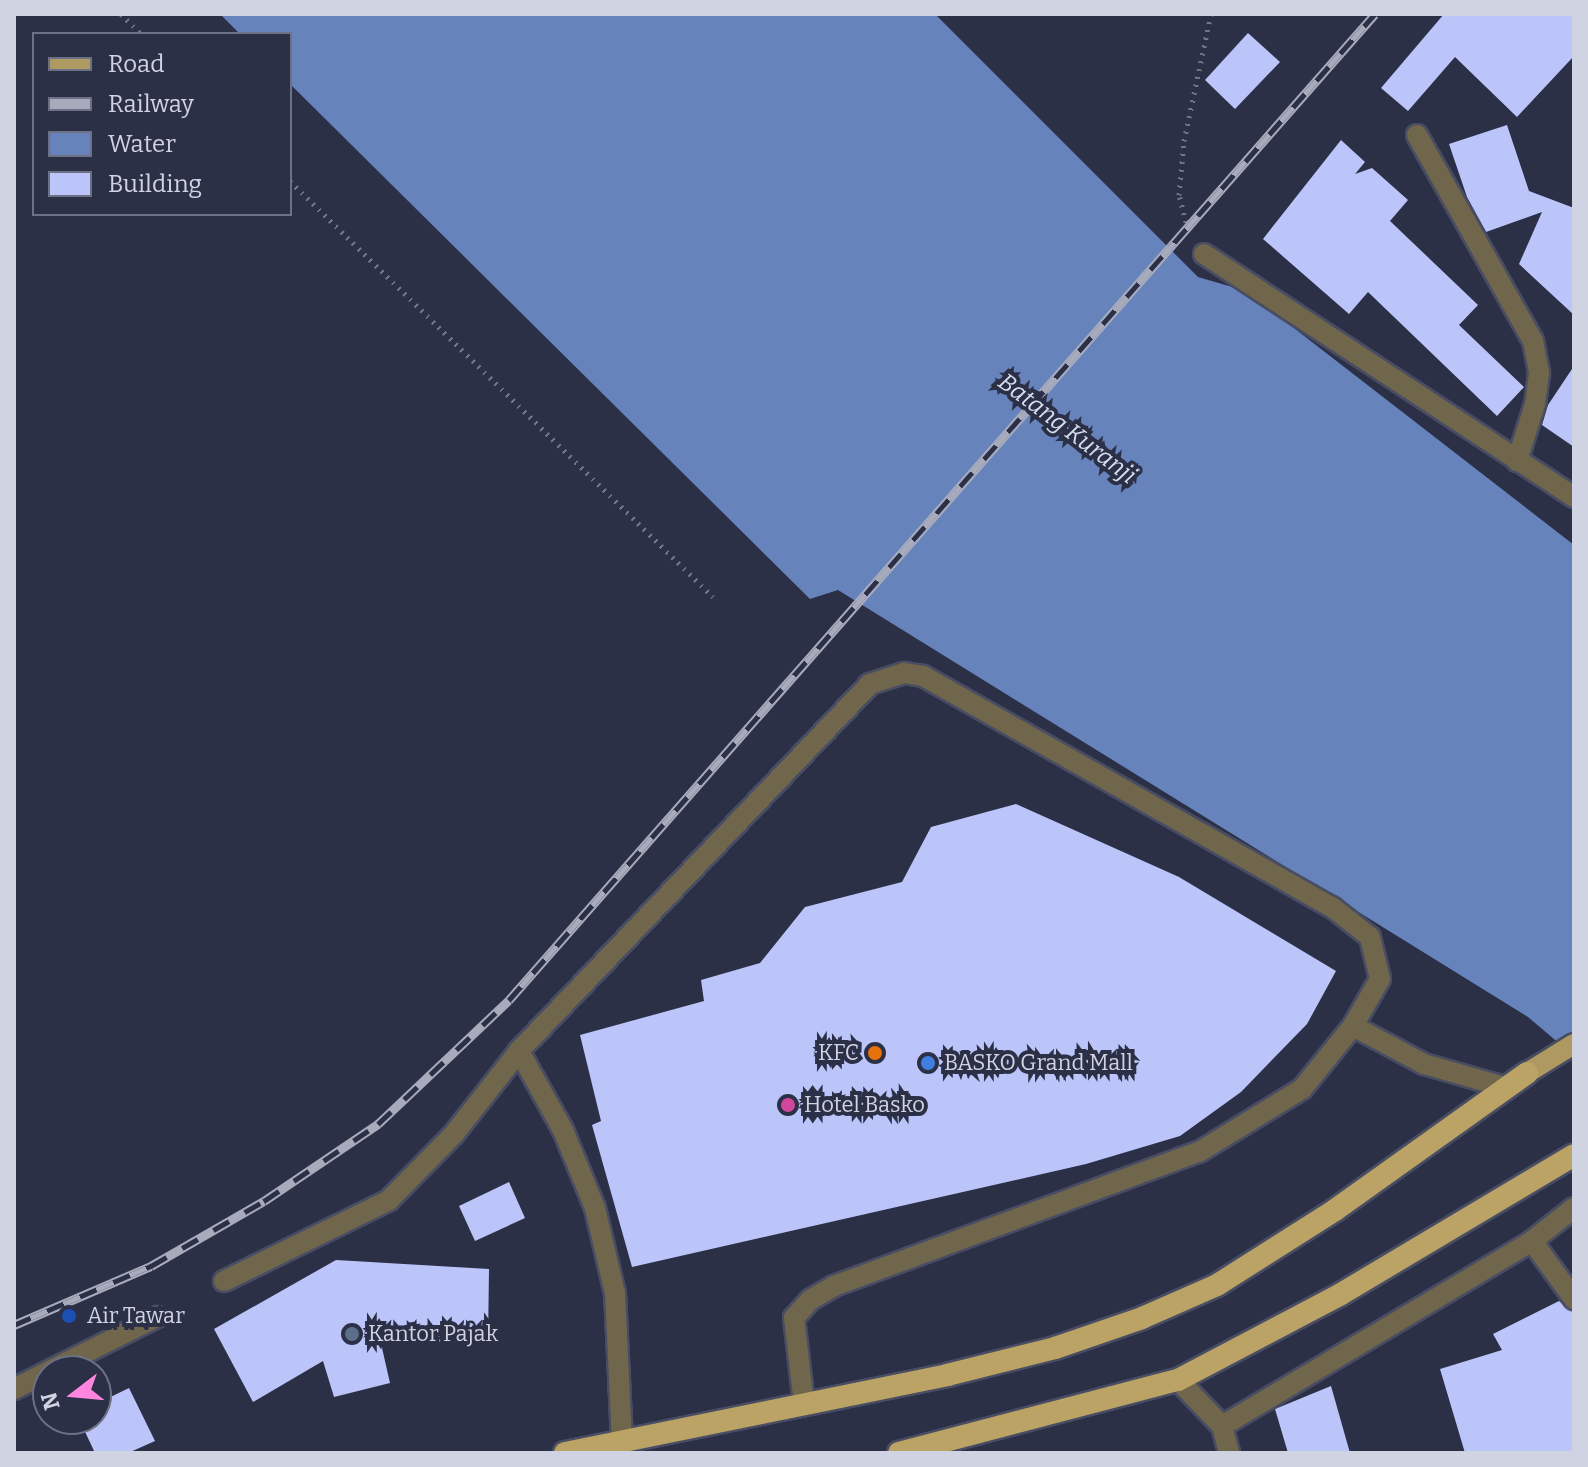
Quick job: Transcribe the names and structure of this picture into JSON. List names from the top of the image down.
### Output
{
  "water": ["Batang Kuranji"],
  "places": [
    "KFC",
    "BASKO Grand Mall",
    "Hotel Basko",
    "Air Tawar",
    "Kantor Pajak"
  ],
  "legend": [
    "Road",
    "Railway",
    "Water",
    "Building"
  ],
  "north": "left"
}
